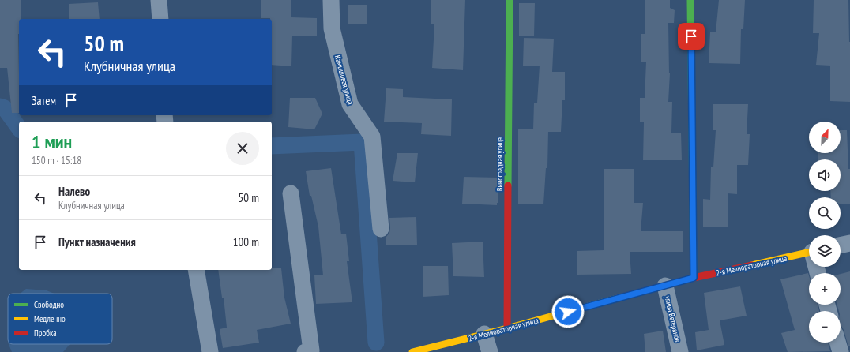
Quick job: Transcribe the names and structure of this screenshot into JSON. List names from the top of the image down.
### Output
{
  "streets": {
    "street": [
      "Камышовая улица",
      "Виноградная улица",
      "2-я Мелиораторная улица",
      "улица Ветеранов"
    ]
  },
  "crossings": [
    ["Виноградная улица", "2-я Мелиораторная улица"],
    ["2-я Мелиораторная улица", "улица Ветеранов"]
  ],
  "legend": ["Свободно", "Медленно", "Пробка"],
  "north": "top right",
  "page": {
    "turn": ["50 m", "Клубничная улица"],
    "then": "Затем",
    "map_buttons": ["+", "−"],
    "heading": ["1 мин", "150 m · 15:18"],
    "list": [
      {
        "name": "Налево",
        "note": "Клубничная улица",
        "value": "50 m"
      },
      {
        "name": "Пункт назначения",
        "value": "100 m"
      }
    ]
  }
}
